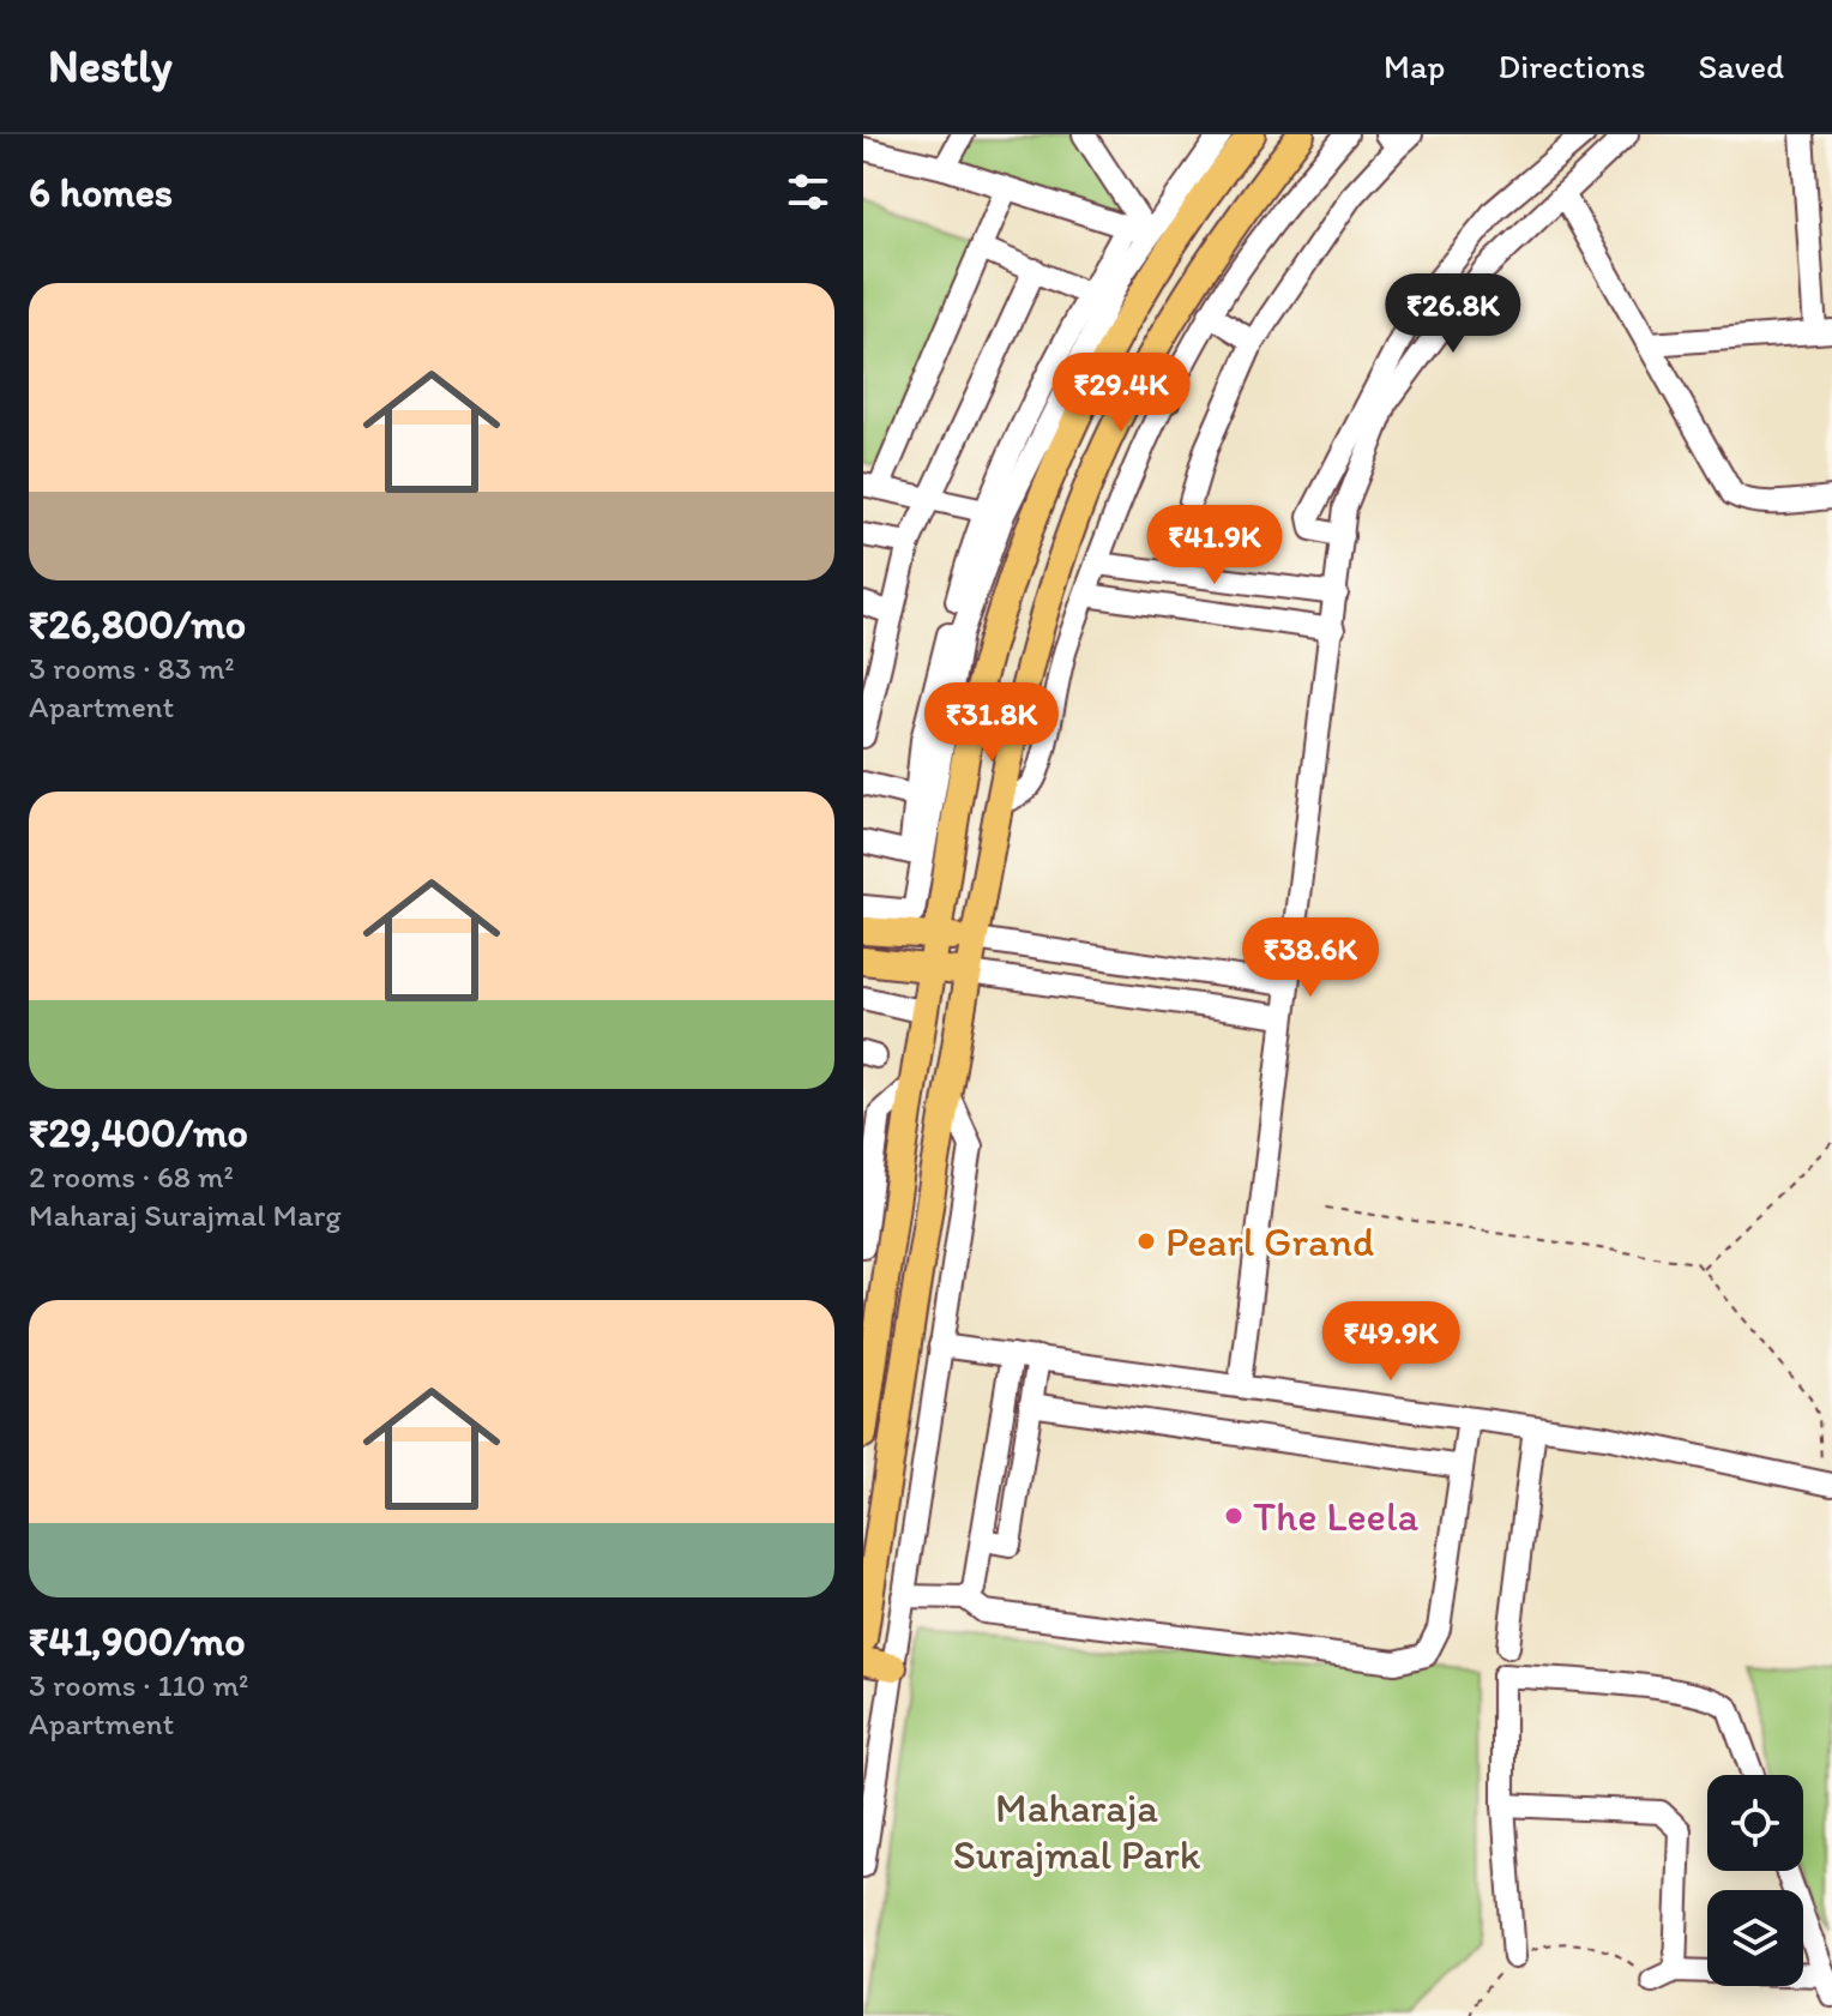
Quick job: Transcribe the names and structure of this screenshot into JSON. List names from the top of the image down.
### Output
{
  "parks": ["Maharaja Surajmal Park"],
  "places": ["Pearl Grand", "The Leela"],
  "page": {
    "header": "Nestly",
    "nav": ["Map", "Directions", "Saved"],
    "heading": "6 homes",
    "list": [
      {
        "name": "₹26,800/mo",
        "note": "3 rooms · 83 m² · Apartment"
      },
      {
        "name": "₹29,400/mo",
        "note": "2 rooms · 68 m² · Maharaj Surajmal Marg"
      },
      {
        "name": "₹41,900/mo",
        "note": "3 rooms · 110 m² · Apartment"
      }
    ],
    "price": [
      "₹26.8K",
      "₹29.4K",
      "₹41.9K",
      "₹31.8K",
      "₹38.6K",
      "₹49.9K"
    ]
  }
}
